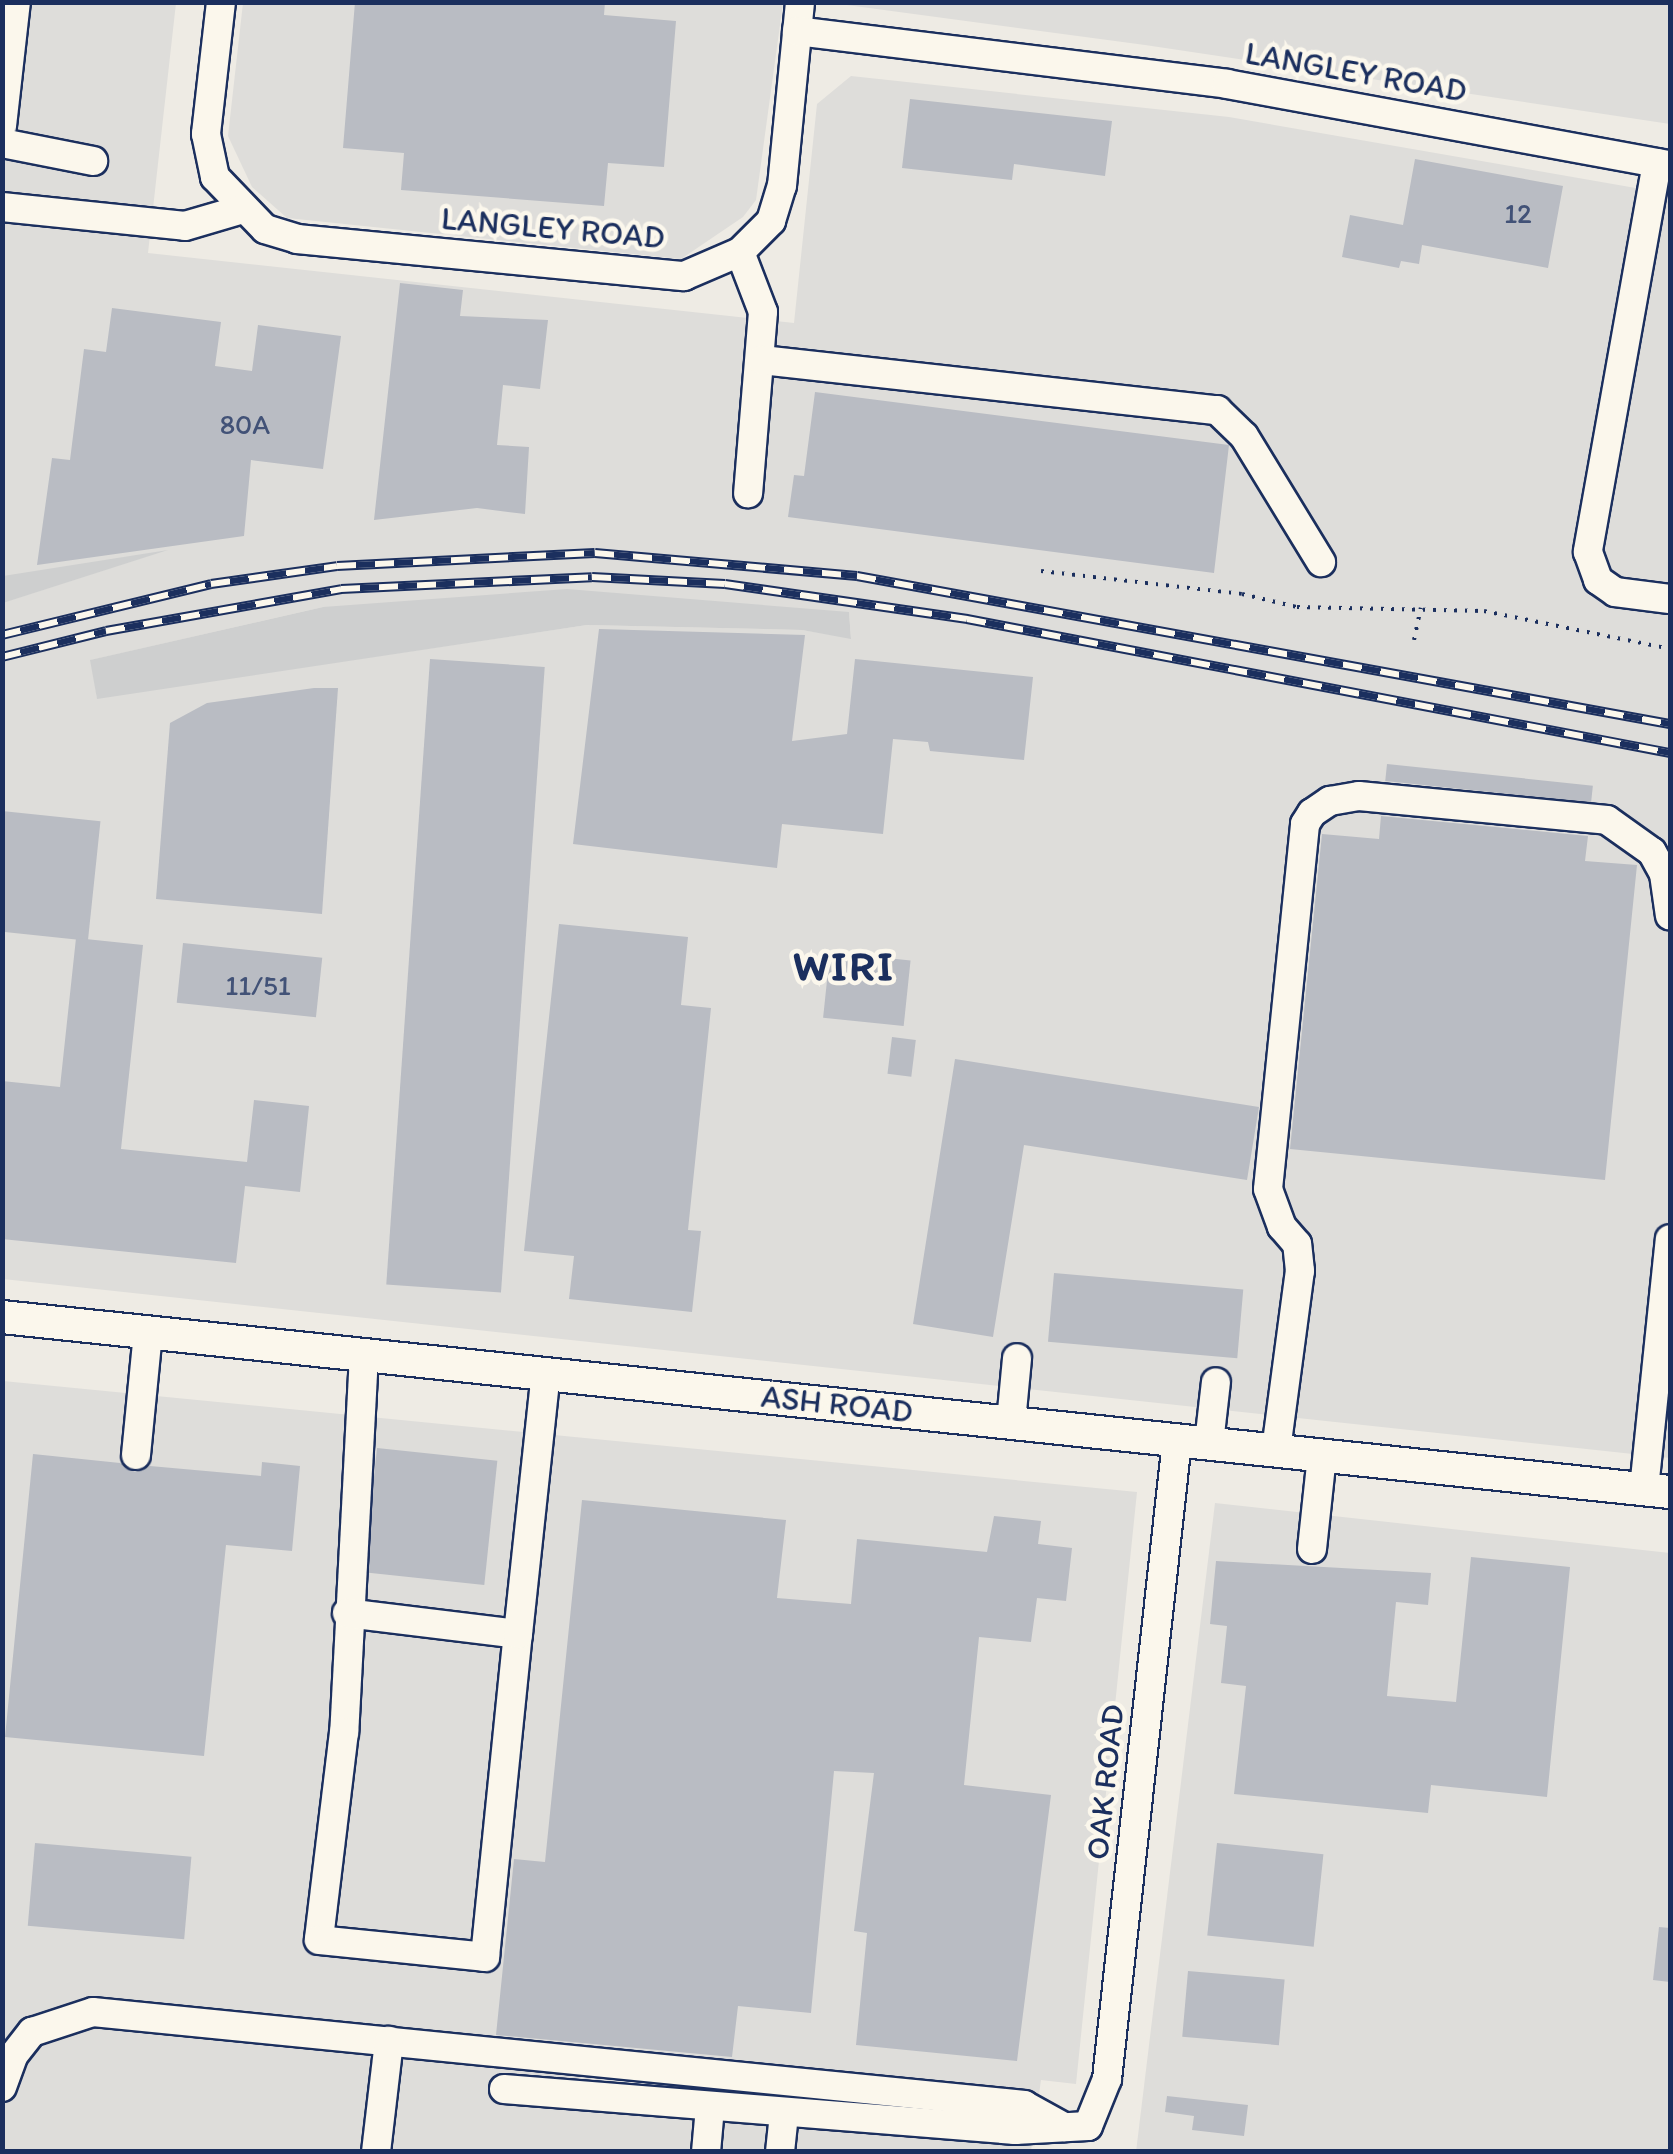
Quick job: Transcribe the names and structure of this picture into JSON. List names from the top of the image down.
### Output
{
  "streets": {
    "main road": ["ASH ROAD"],
    "street": ["LANGLEY ROAD", "OAK ROAD"]
  },
  "crossings": [
    ["ASH ROAD", "OAK ROAD"]
  ],
  "districts": ["WIRI"],
  "house_numbers": ["12", "80A", "11/51"]
}
